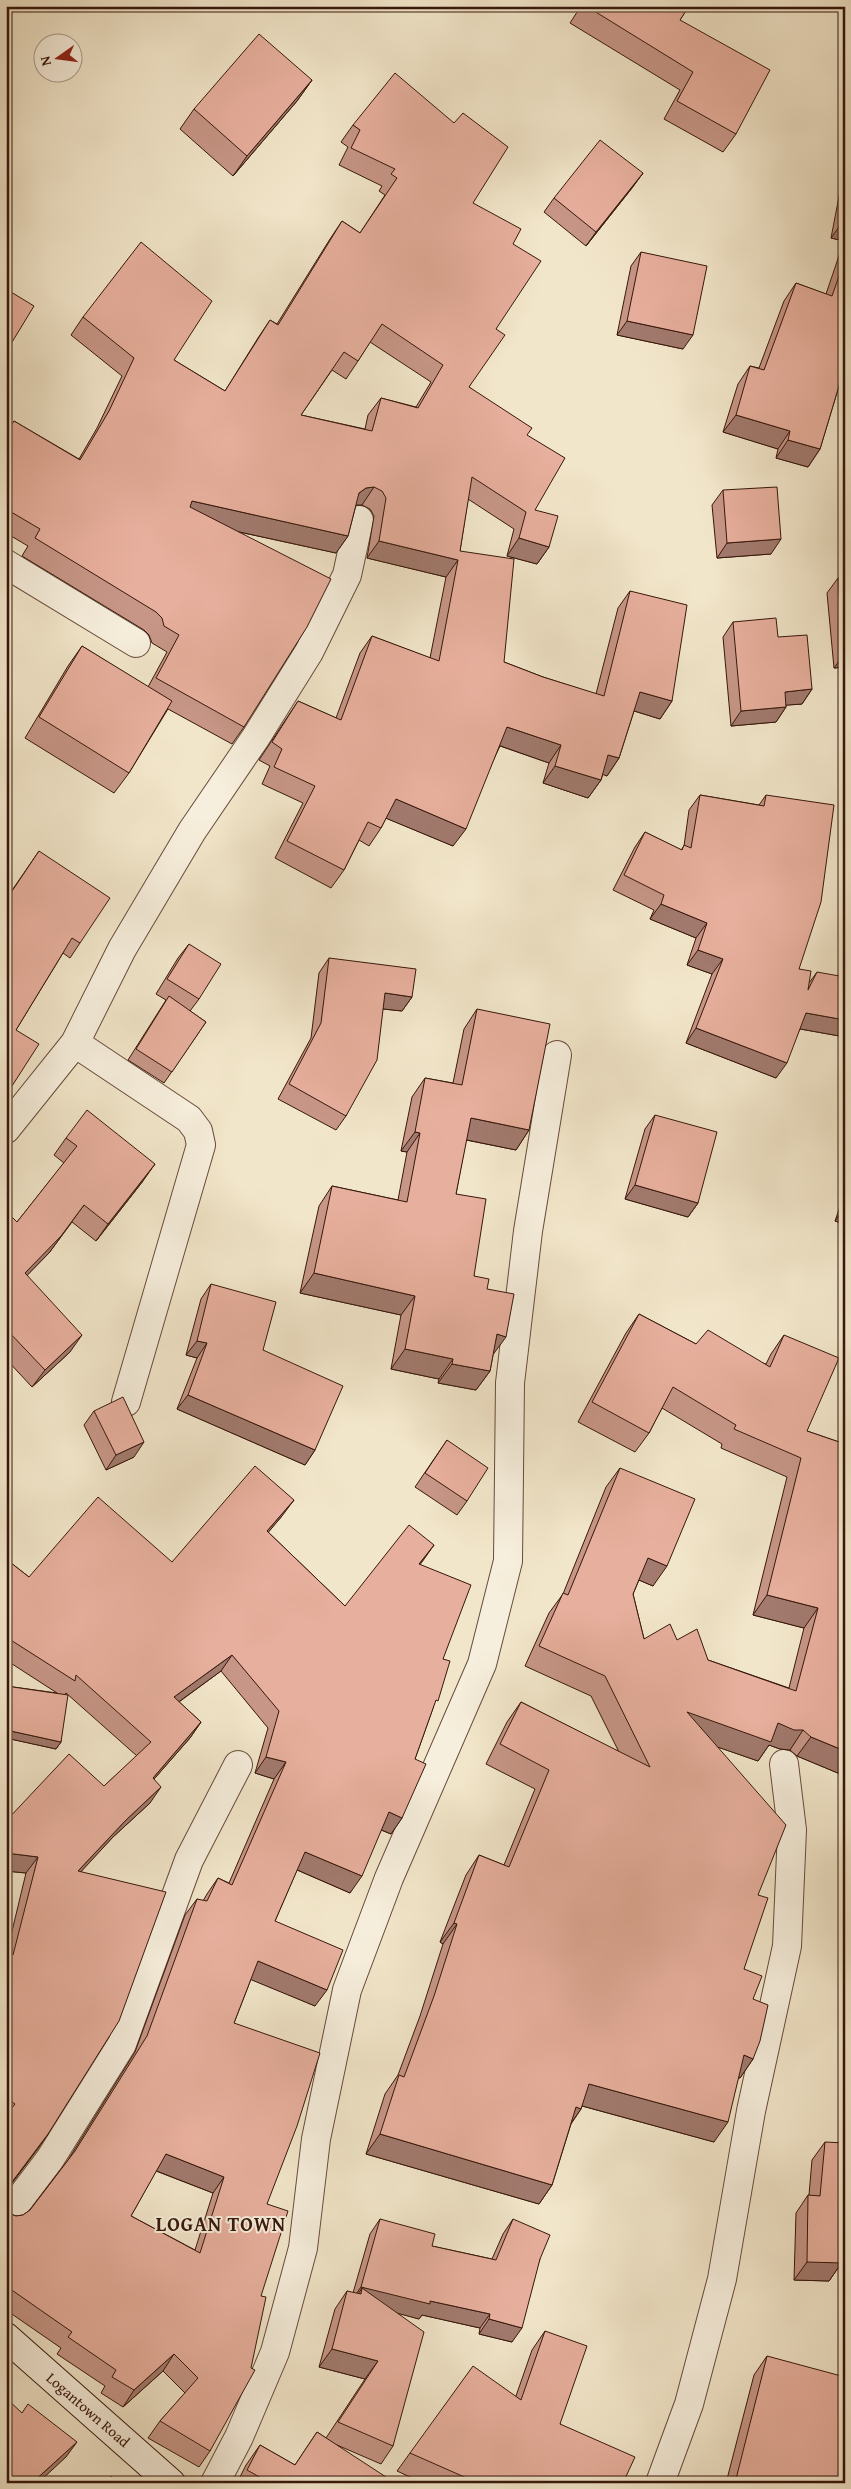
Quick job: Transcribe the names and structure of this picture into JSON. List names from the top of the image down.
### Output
{
  "streets": {
    "street": ["Logantown Road"]
  },
  "districts": ["LOGAN TOWN"],
  "north": "left"
}
